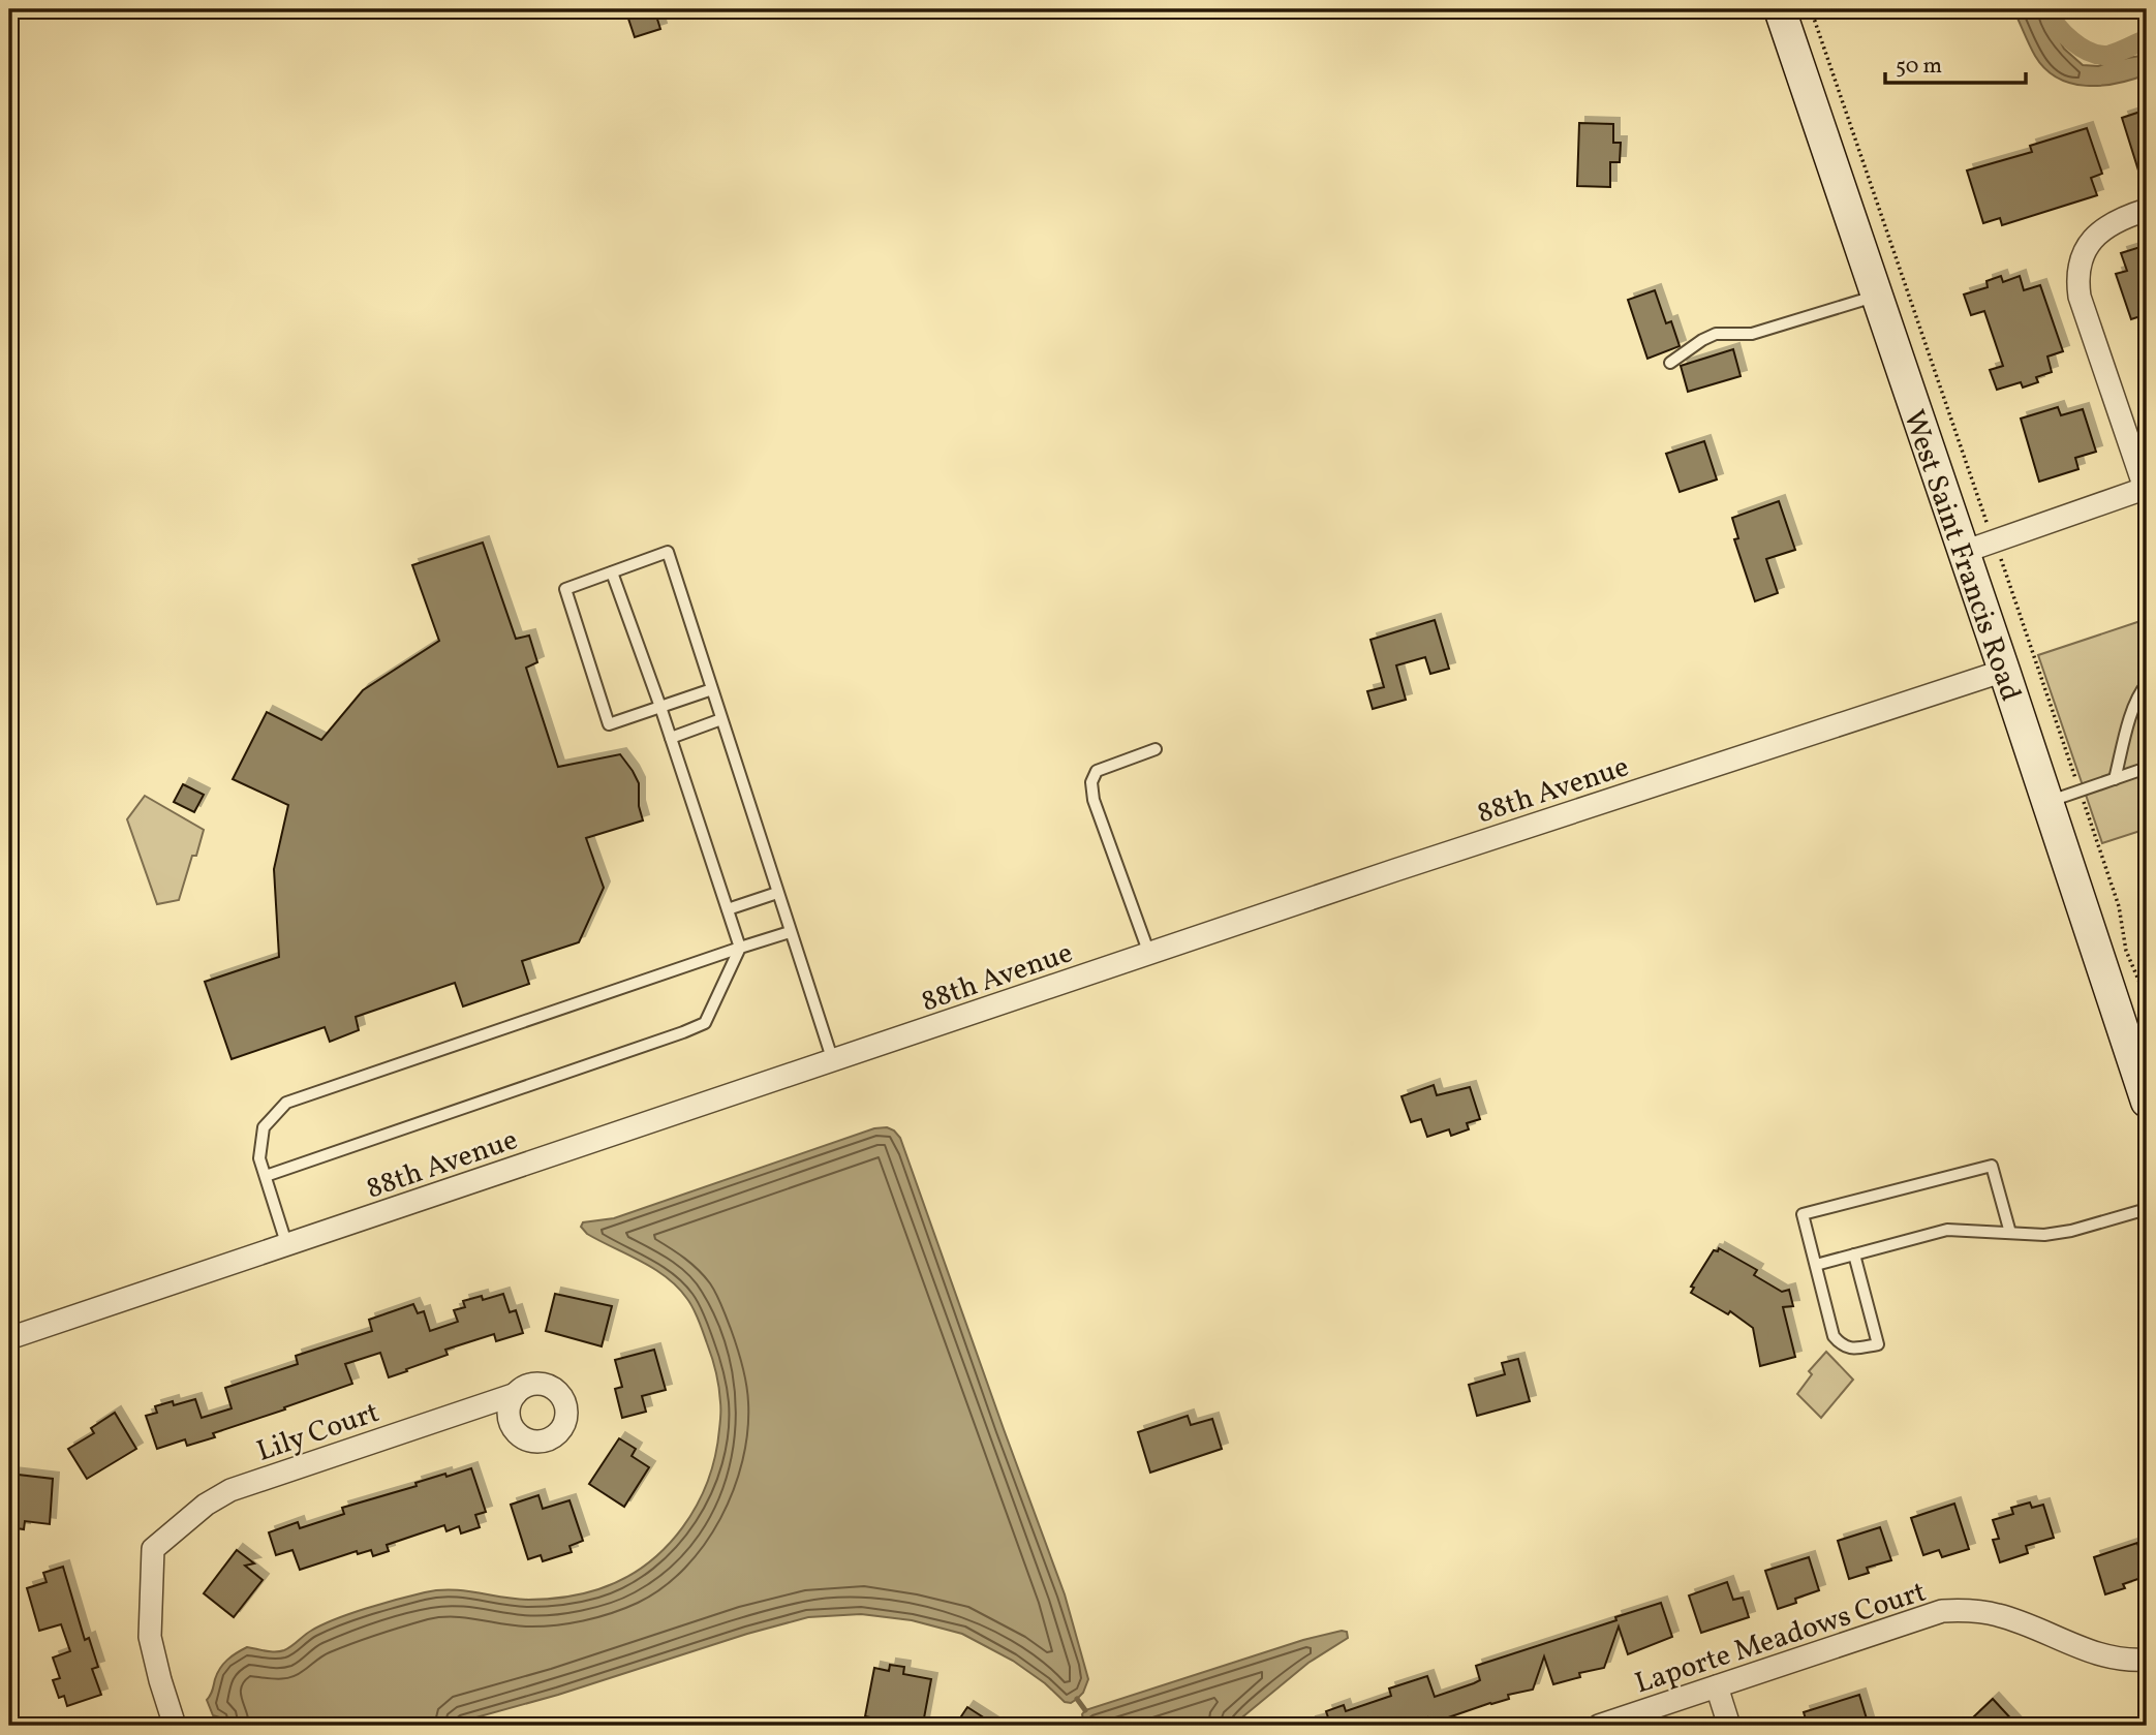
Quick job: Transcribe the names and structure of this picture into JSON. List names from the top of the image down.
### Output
{
  "streets": {
    "street": [
      "West Saint Francis Road",
      "88th Avenue",
      "Lily Court",
      "Laporte Meadows Court"
    ]
  },
  "crossings": [
    ["West Saint Francis Road", "88th Avenue"]
  ],
  "scale_bar": "50 m"
}
